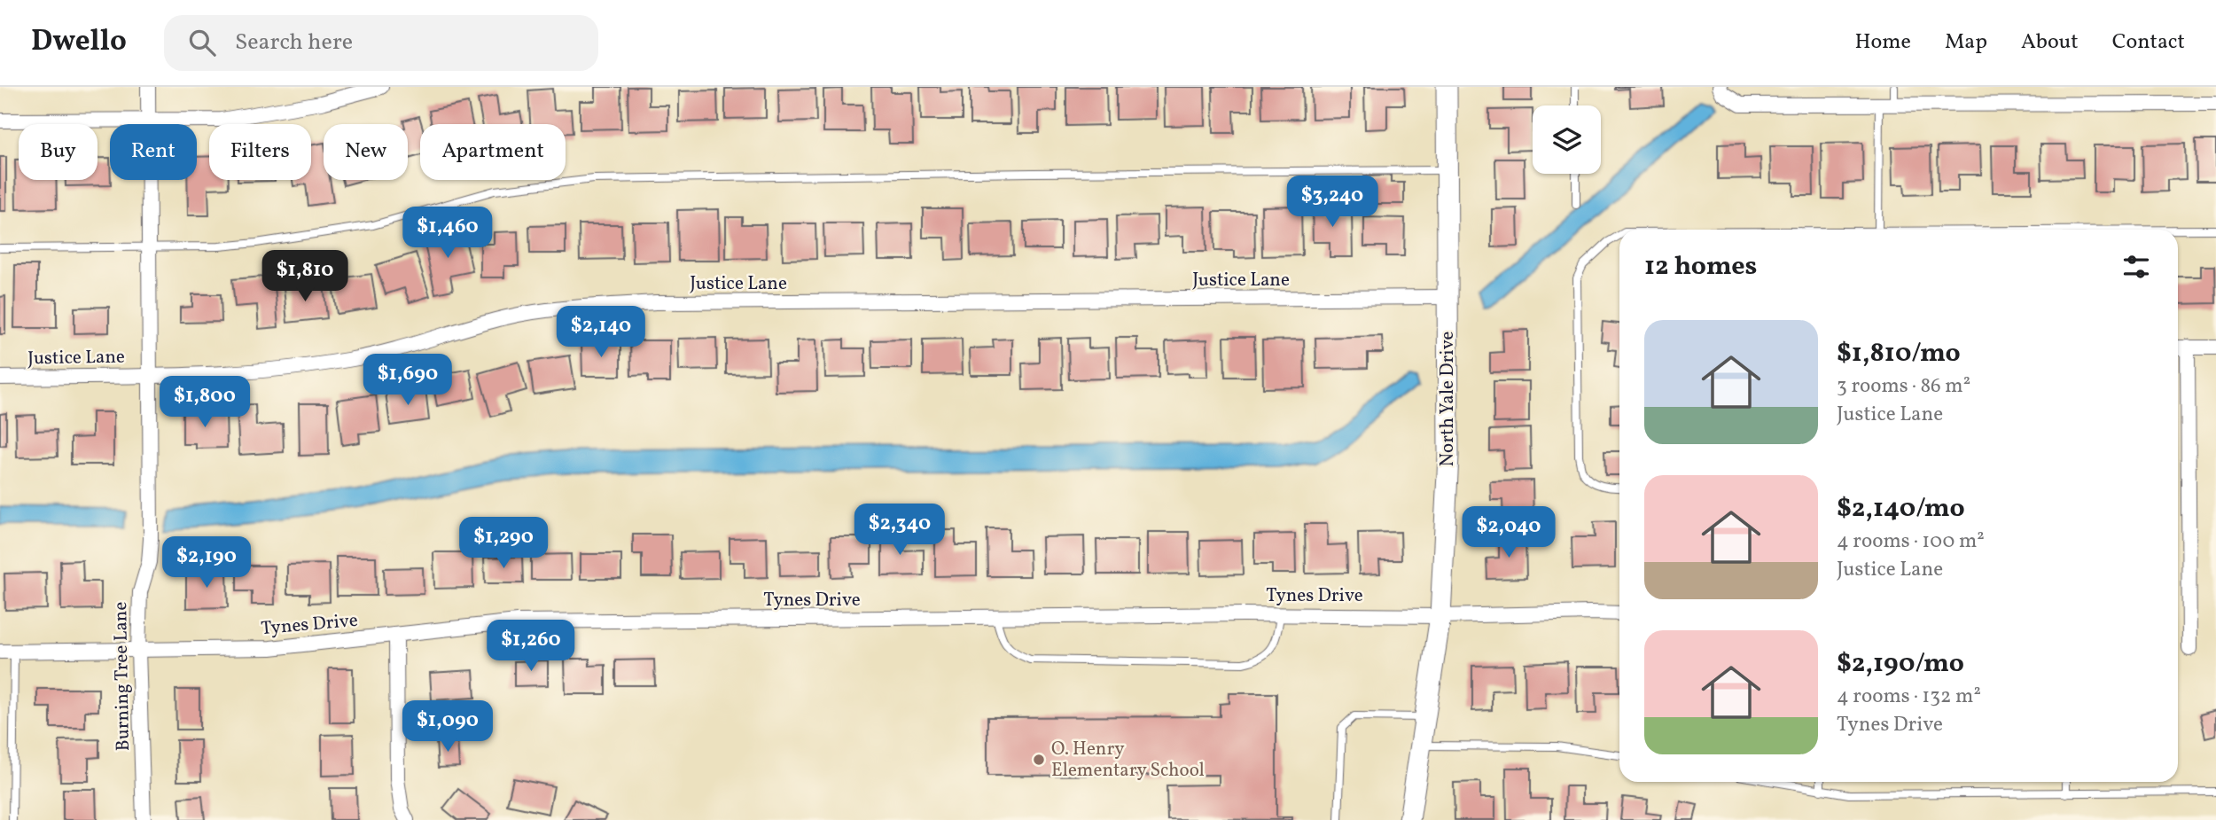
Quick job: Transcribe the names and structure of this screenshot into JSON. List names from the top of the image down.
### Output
{
  "streets": {
    "street": [
      "Justice Lane",
      "North Yale Drive",
      "Tynes Drive",
      "Burning Tree Lane"
    ]
  },
  "crossings": [
    ["Justice Lane", "North Yale Drive"],
    ["Justice Lane", "Burning Tree Lane"],
    ["North Yale Drive", "Tynes Drive"],
    ["Tynes Drive", "Burning Tree Lane"]
  ],
  "places": ["O. Henry Elementary School"],
  "page": {
    "header": "Dwello",
    "search": "Search here",
    "nav": [
      "Home",
      "Map",
      "About",
      "Contact"
    ],
    "chip": [
      "Buy",
      "Rent",
      "Filters",
      "New",
      "Apartment"
    ],
    "price": [
      "$3,240",
      "$1,460",
      "$1,810",
      "$2,140",
      "$1,690",
      "$1,800",
      "$2,340",
      "$2,040",
      "$1,290",
      "$2,190",
      "$1,260",
      "$1,090"
    ],
    "heading": "12 homes",
    "list": [
      {
        "name": "$1,810/mo",
        "note": "3 rooms · 86 m² · Justice Lane"
      },
      {
        "name": "$2,140/mo",
        "note": "4 rooms · 100 m² · Justice Lane"
      },
      {
        "name": "$2,190/mo",
        "note": "4 rooms · 132 m² · Tynes Drive"
      }
    ]
  }
}
